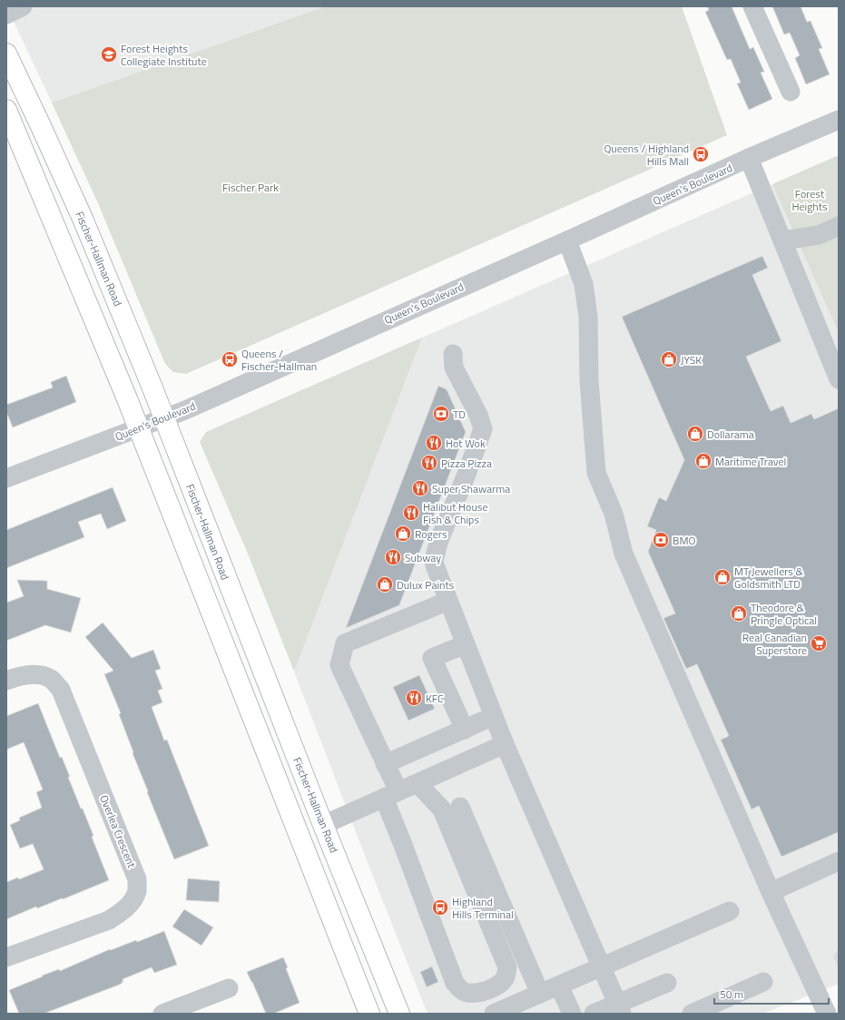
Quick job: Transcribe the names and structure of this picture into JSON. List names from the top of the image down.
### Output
{
  "streets": {
    "main road": ["Fischer-Hallman Road"],
    "street": ["Queen's Boulevard", "Overlea Crescent"]
  },
  "crossings": [
    ["Queen's Boulevard", "Fischer-Hallman Road"]
  ],
  "parks": ["Fischer Park", "Forest Heights"],
  "places": {
    "school or university": ["Forest Heights Collegiate Institute"],
    "bus stop": ["Queens / Highland Hills Mall", "Queens / Fischer-Hallman", "Highland Hills Terminal"],
    "shop": [
      "JYSK",
      "Dollarama",
      "Maritime Travel",
      "Rogers",
      "MT Jewellers & Goldsmith LTD",
      "Dulux Paints",
      "Theodore & Pringle Optical"
    ],
    "bank": ["TD", "BMO"],
    "restaurant": [
      "Hot Wok",
      "Pizza Pizza",
      "Super Shawarma",
      "Halibut House Fish & Chips",
      "Subway",
      "KFC"
    ],
    "supermarket": ["Real Canadian Superstore"]
  },
  "scale_bar": "50 m"
}
